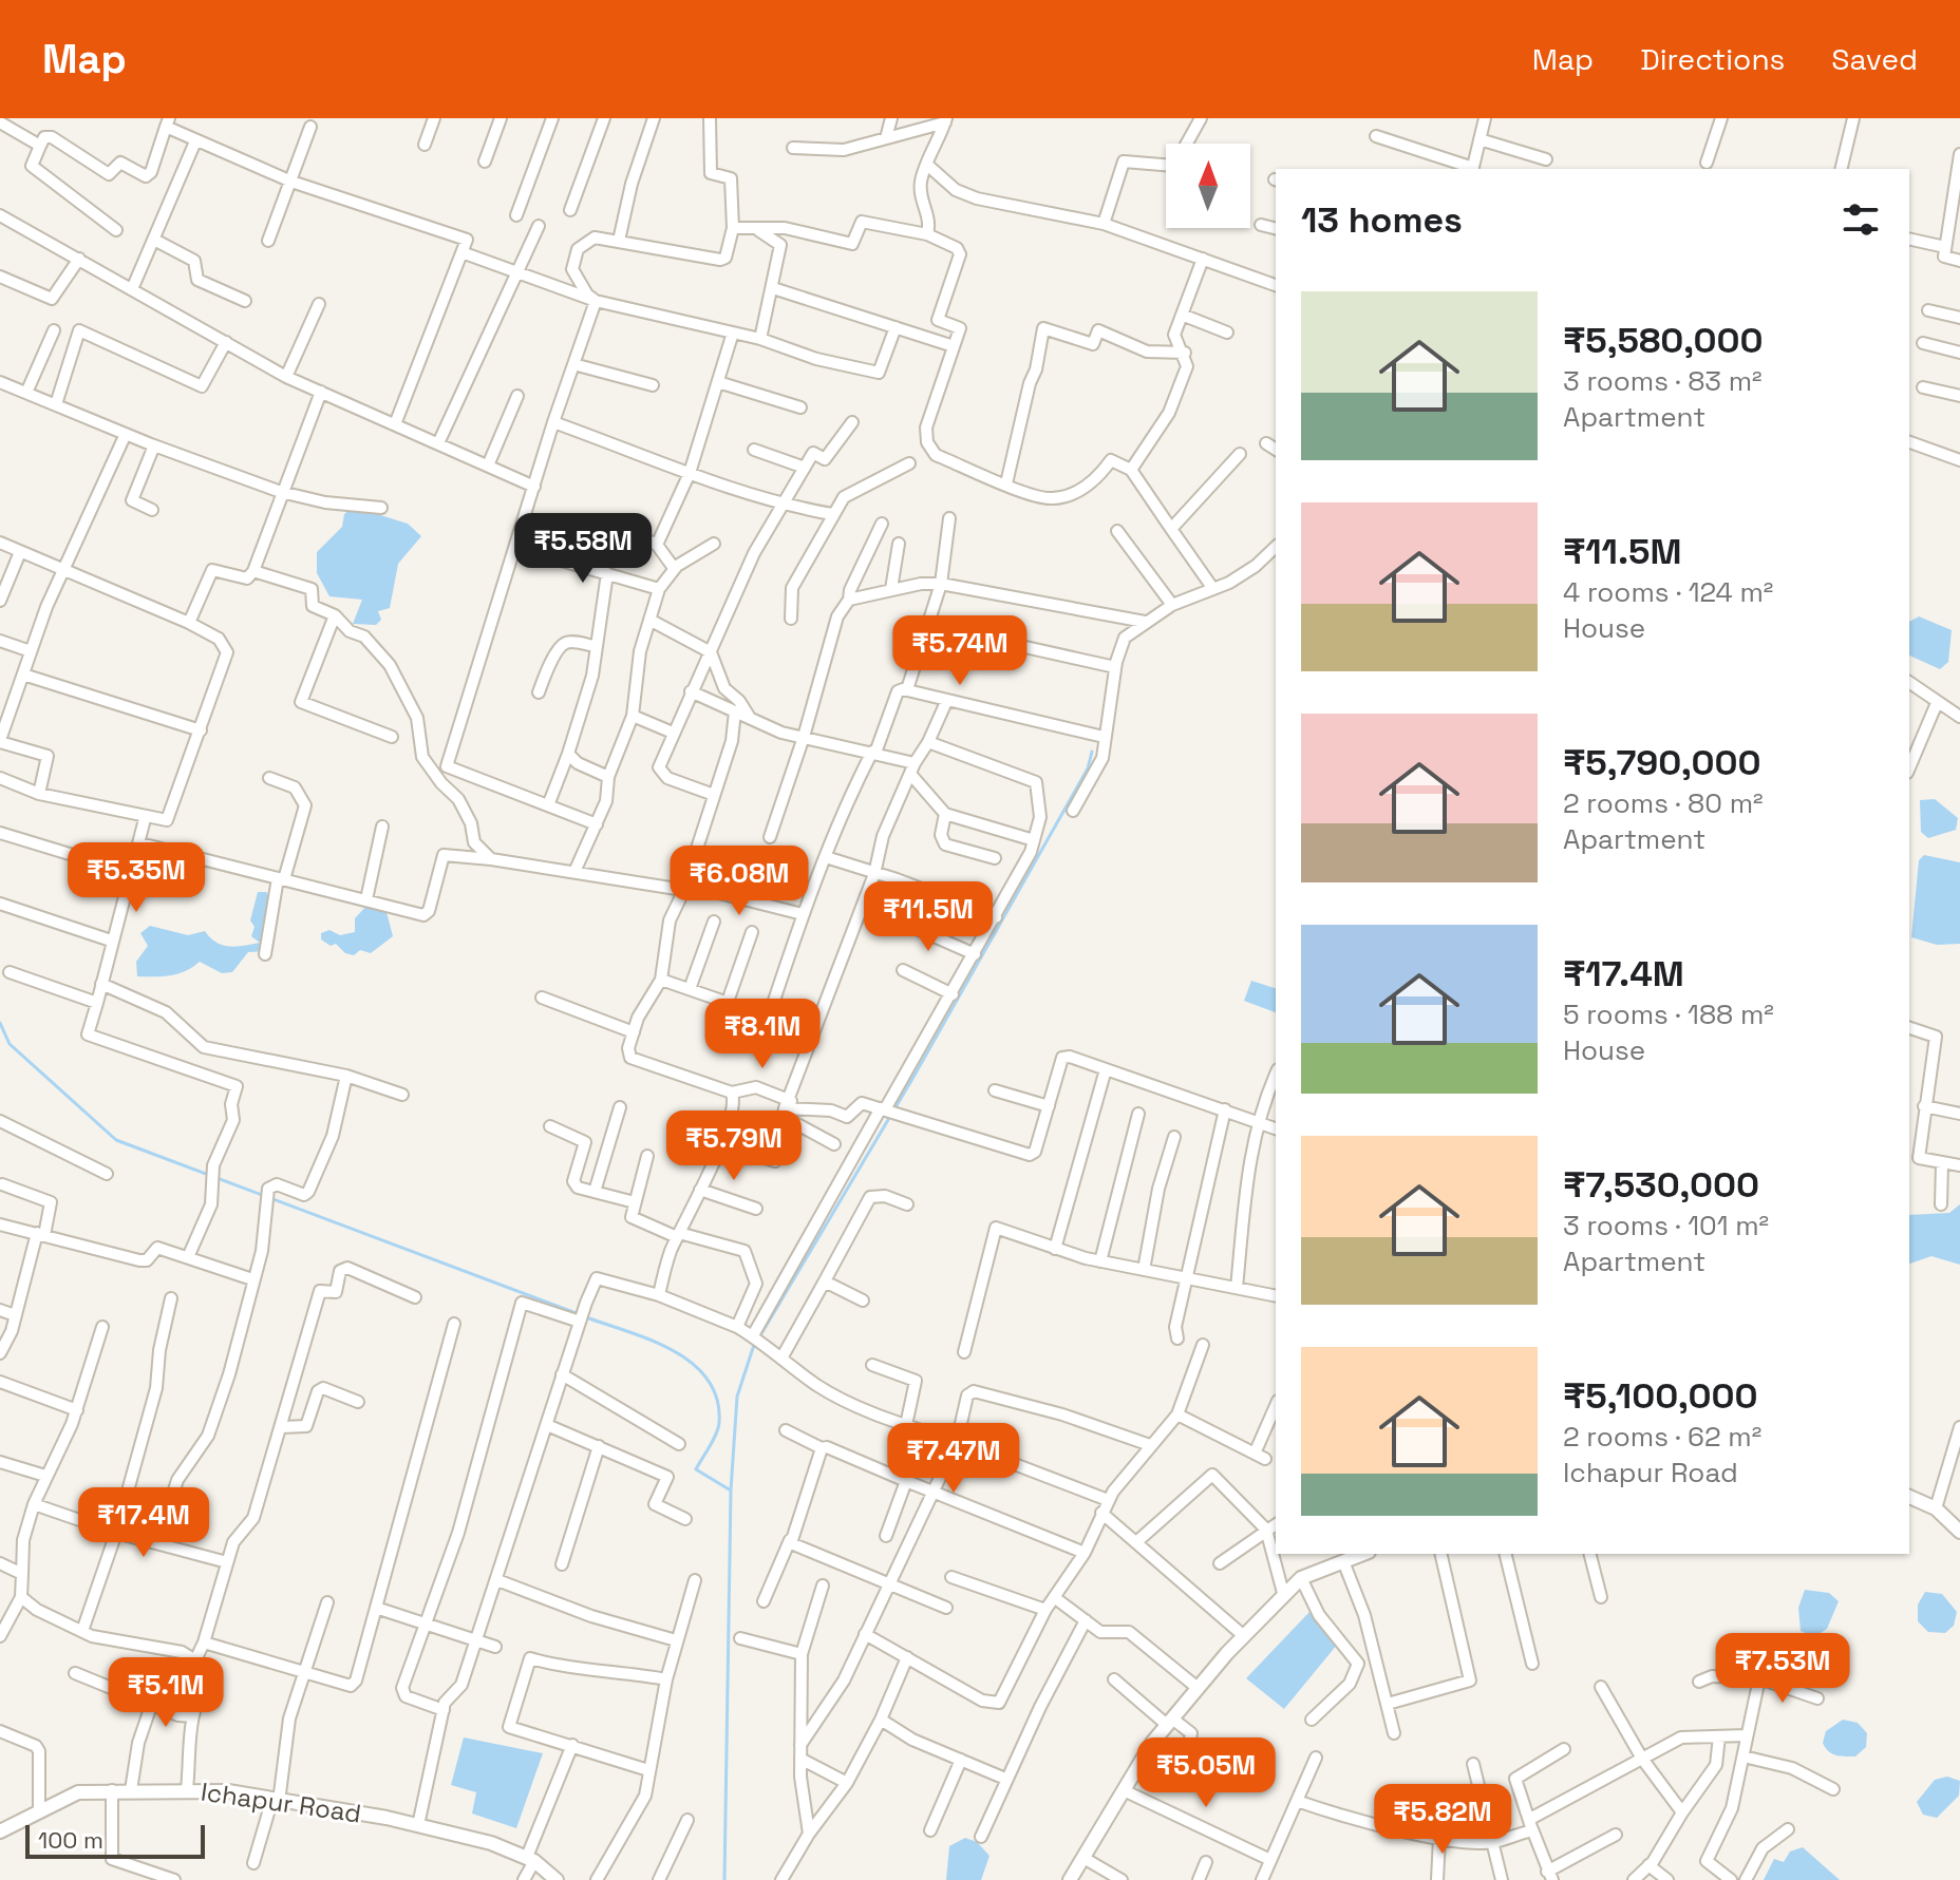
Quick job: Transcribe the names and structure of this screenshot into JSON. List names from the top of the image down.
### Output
{
  "streets": {
    "street": ["Ichapur Road"]
  },
  "scale_bar": "100 m",
  "north": "top",
  "page": {
    "header": "Map",
    "nav": ["Map", "Directions", "Saved"],
    "heading": "13 homes",
    "list": [
      {
        "name": "₹5,580,000",
        "note": "3 rooms · 83 m² · Apartment"
      },
      {
        "name": "₹11.5M",
        "note": "4 rooms · 124 m² · House"
      },
      {
        "name": "₹5,790,000",
        "note": "2 rooms · 80 m² · Apartment"
      },
      {
        "name": "₹17.4M",
        "note": "5 rooms · 188 m² · House"
      },
      {
        "name": "₹7,530,000",
        "note": "3 rooms · 101 m² · Apartment"
      },
      {
        "name": "₹5,100,000",
        "note": "2 rooms · 62 m² · Ichapur Road"
      }
    ],
    "price": [
      "₹5.58M",
      "₹5.74M",
      "₹5.35M",
      "₹6.08M",
      "₹11.5M",
      "₹8.1M",
      "₹5.79M",
      "₹7.47M",
      "₹17.4M",
      "₹7.53M",
      "₹5.1M",
      "₹5.05M",
      "₹5.82M"
    ],
    "scale": "100 m"
  }
}
